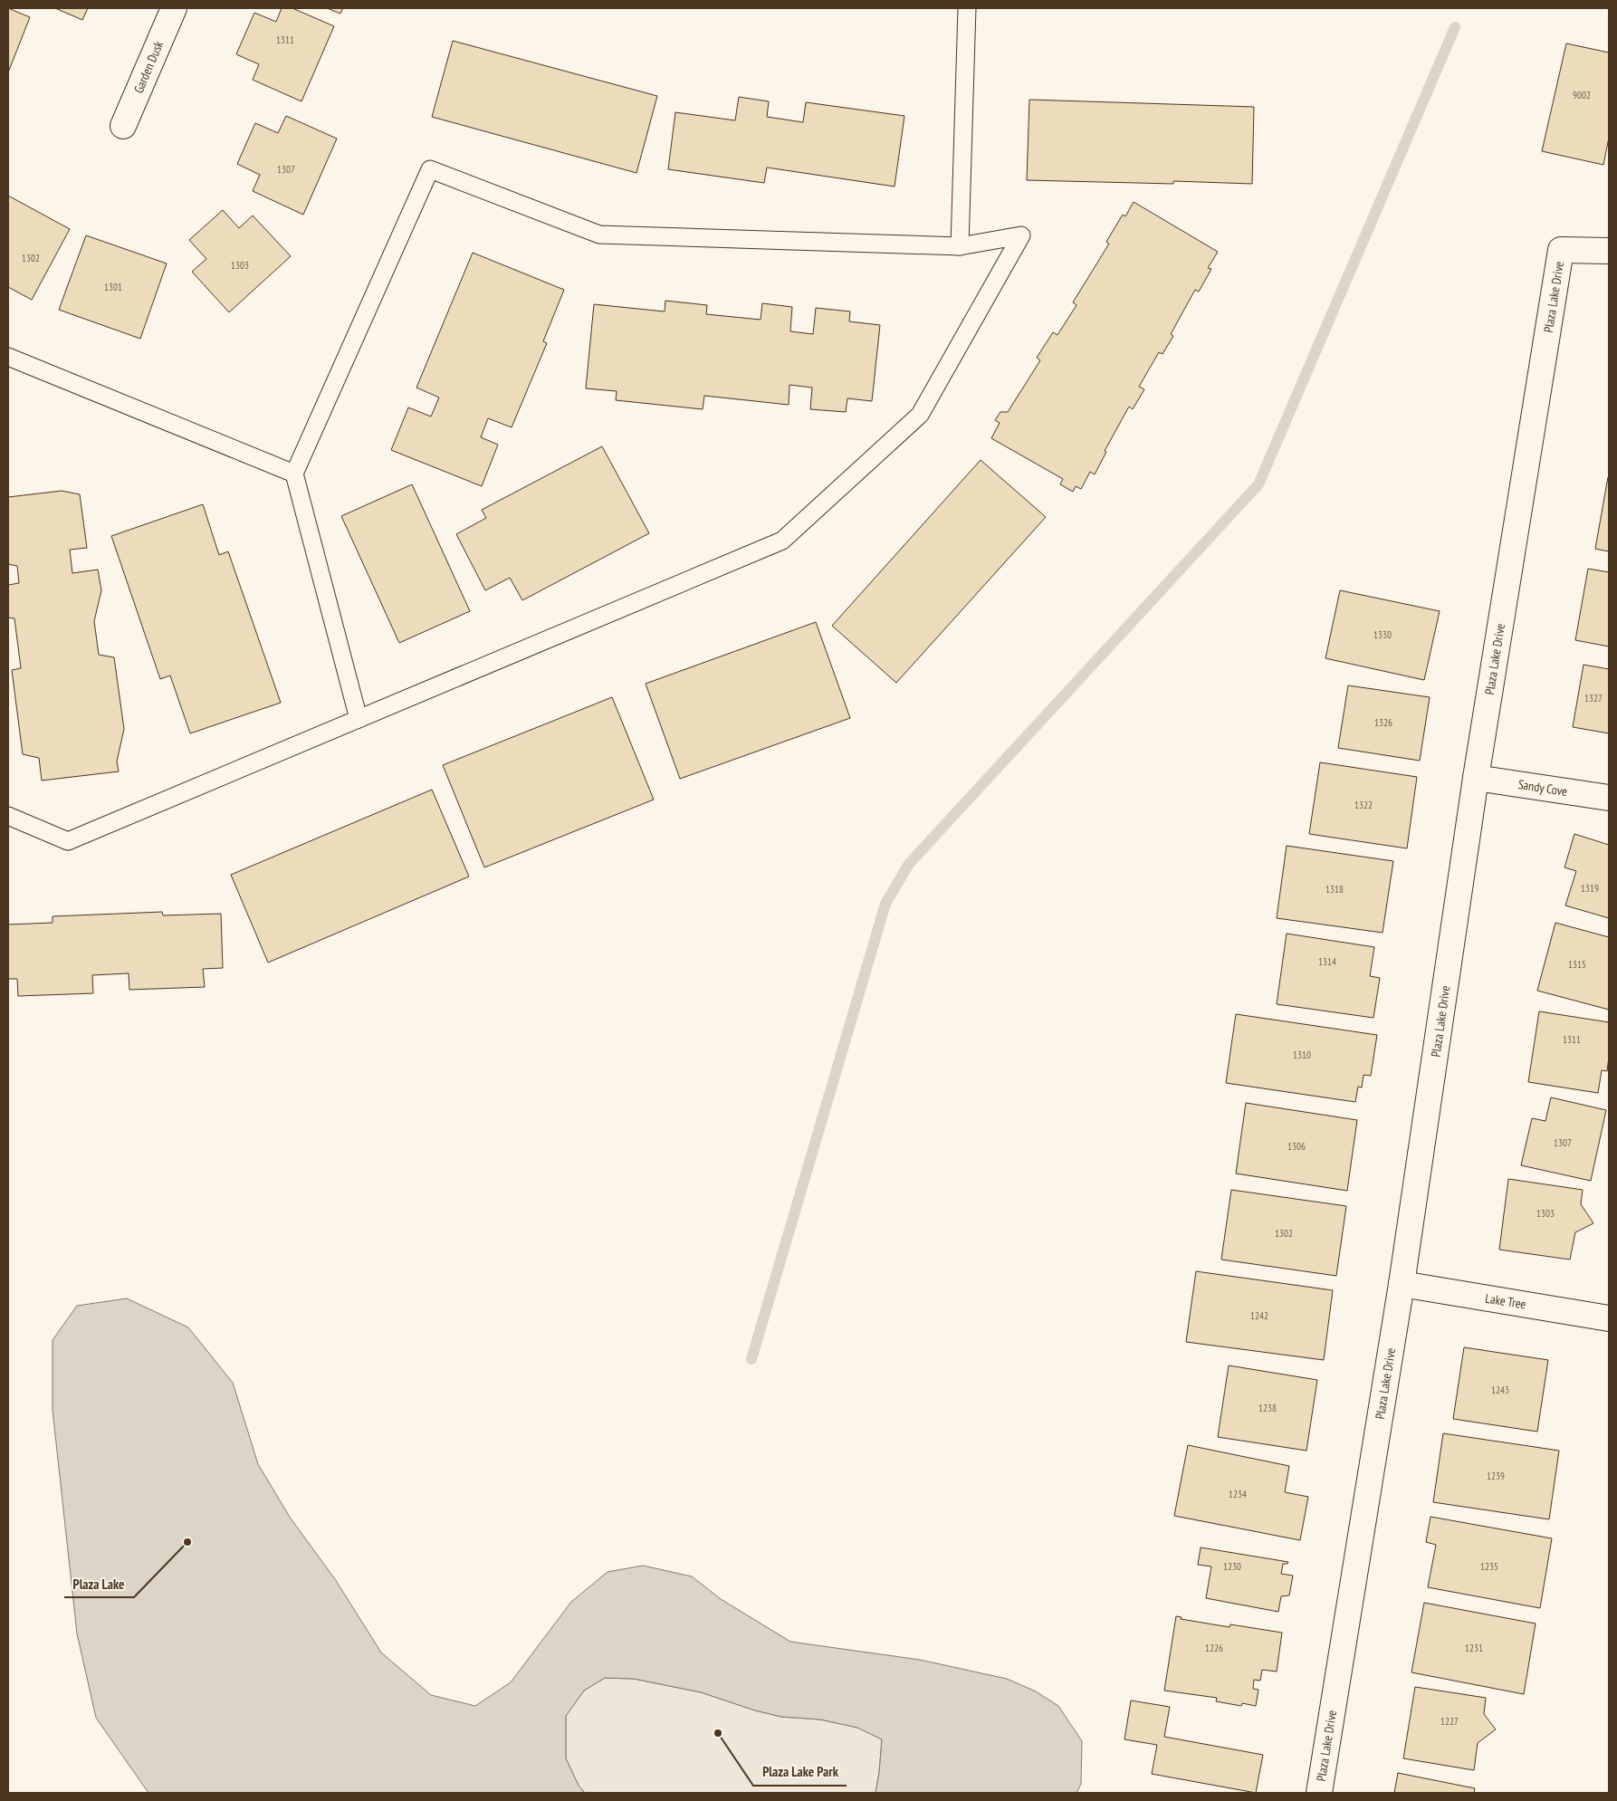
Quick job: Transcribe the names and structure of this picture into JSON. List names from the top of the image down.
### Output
{
  "streets": {
    "street": [
      "Garden Dusk",
      "Plaza Lake Drive",
      "Sandy Cove",
      "Lake Tree"
    ]
  },
  "crossings": [
    ["Plaza Lake Drive", "Sandy Cove"],
    ["Plaza Lake Drive", "Lake Tree"]
  ],
  "places": ["Plaza Lake", "Plaza Lake Park"],
  "house_numbers": [
    "1311",
    "9002",
    "1307",
    "1302",
    "1303",
    "1301",
    "1330",
    "1327",
    "1326",
    "1322",
    "1319",
    "1318",
    "1314",
    "1315",
    "1311",
    "1310",
    "1307",
    "1306",
    "1303",
    "1302",
    "1242",
    "1243",
    "1238",
    "1239",
    "1234",
    "1230",
    "1235",
    "1226",
    "1231",
    "1227"
  ]
}
